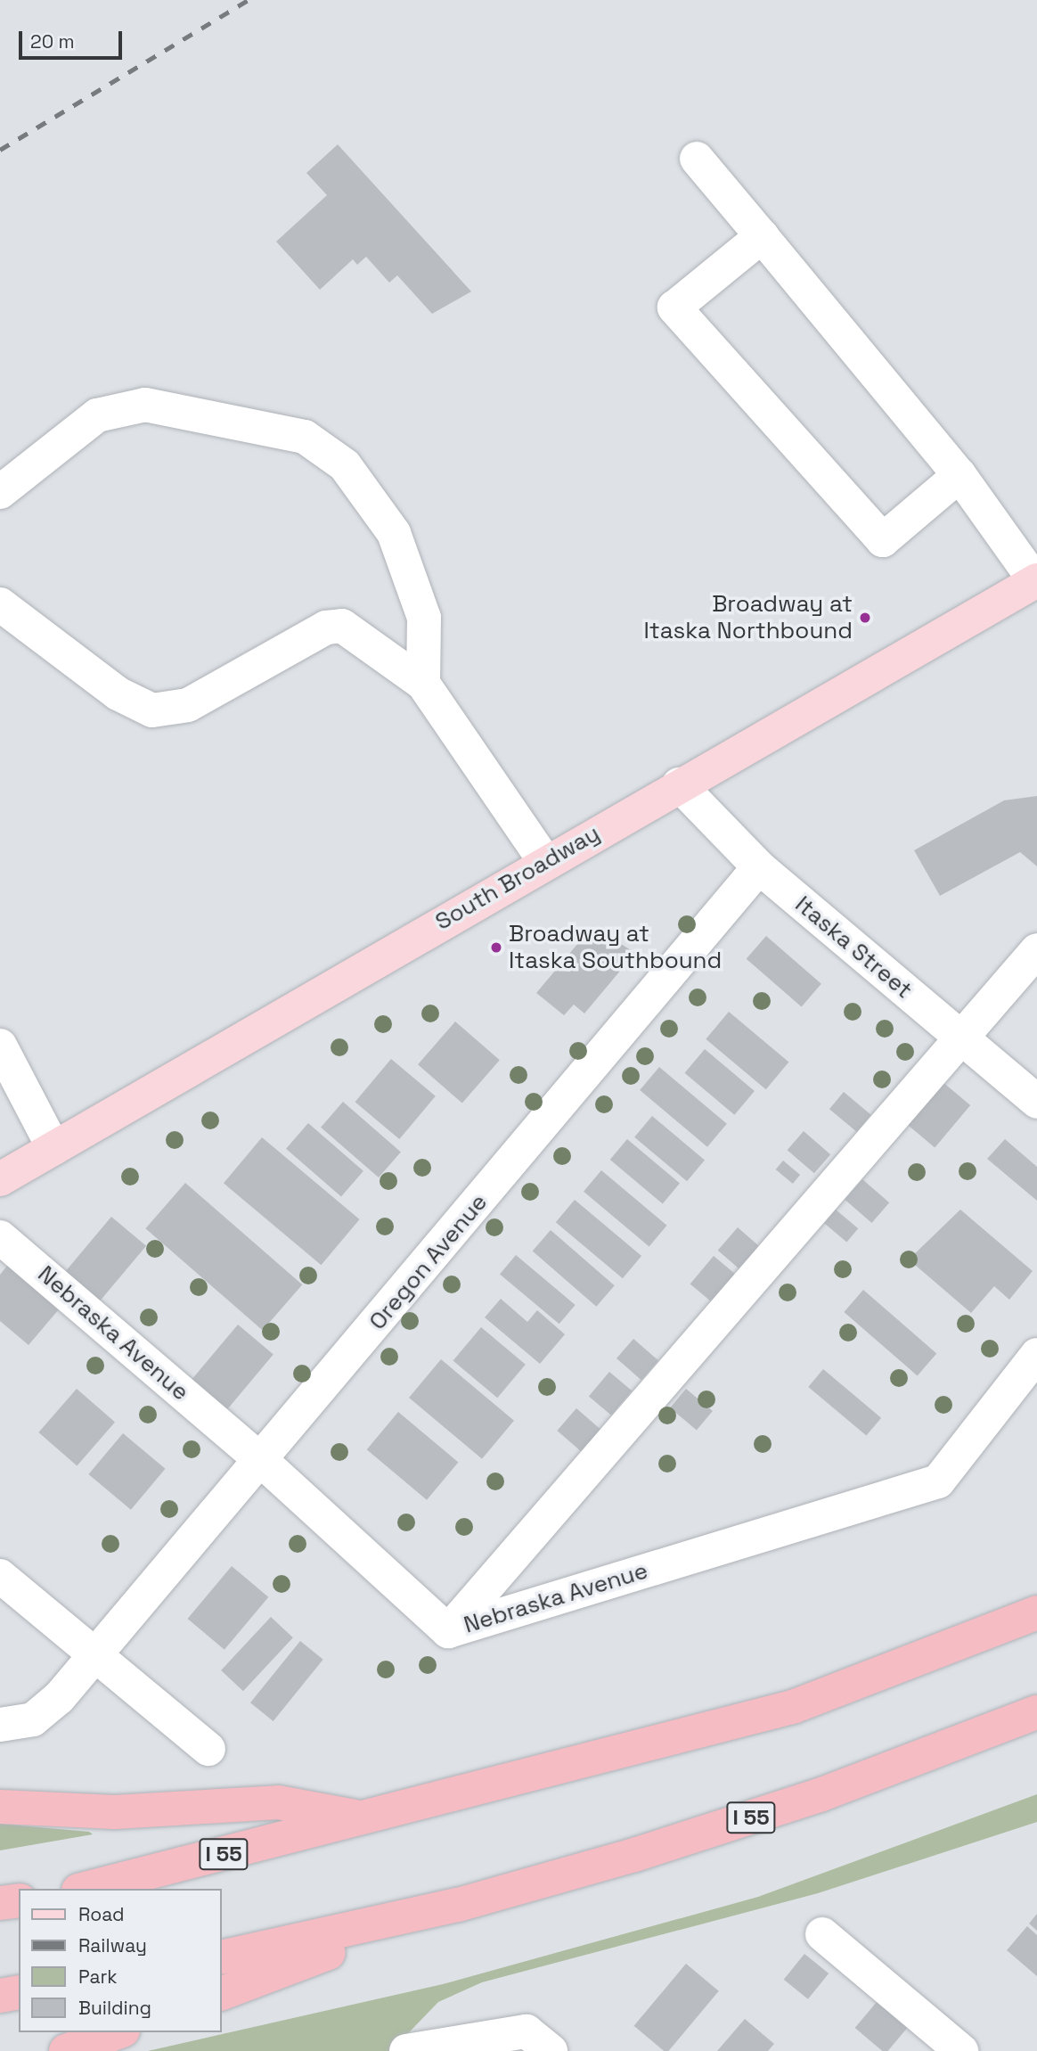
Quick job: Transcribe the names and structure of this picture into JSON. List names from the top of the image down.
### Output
{
  "streets": {
    "highway": ["I 55"],
    "main road": ["South Broadway"],
    "street": ["Itaska Street", "Oregon Avenue", "Nebraska Avenue"]
  },
  "crossings": [
    ["South Broadway", "Itaska Street"],
    ["Itaska Street", "Oregon Avenue"],
    ["Oregon Avenue", "Nebraska Avenue"]
  ],
  "places": ["Broadway at Itaska Northbound", "Broadway at Itaska Southbound"],
  "legend": [
    "Road",
    "Railway",
    "Park",
    "Building"
  ],
  "scale_bar": "20 m"
}
